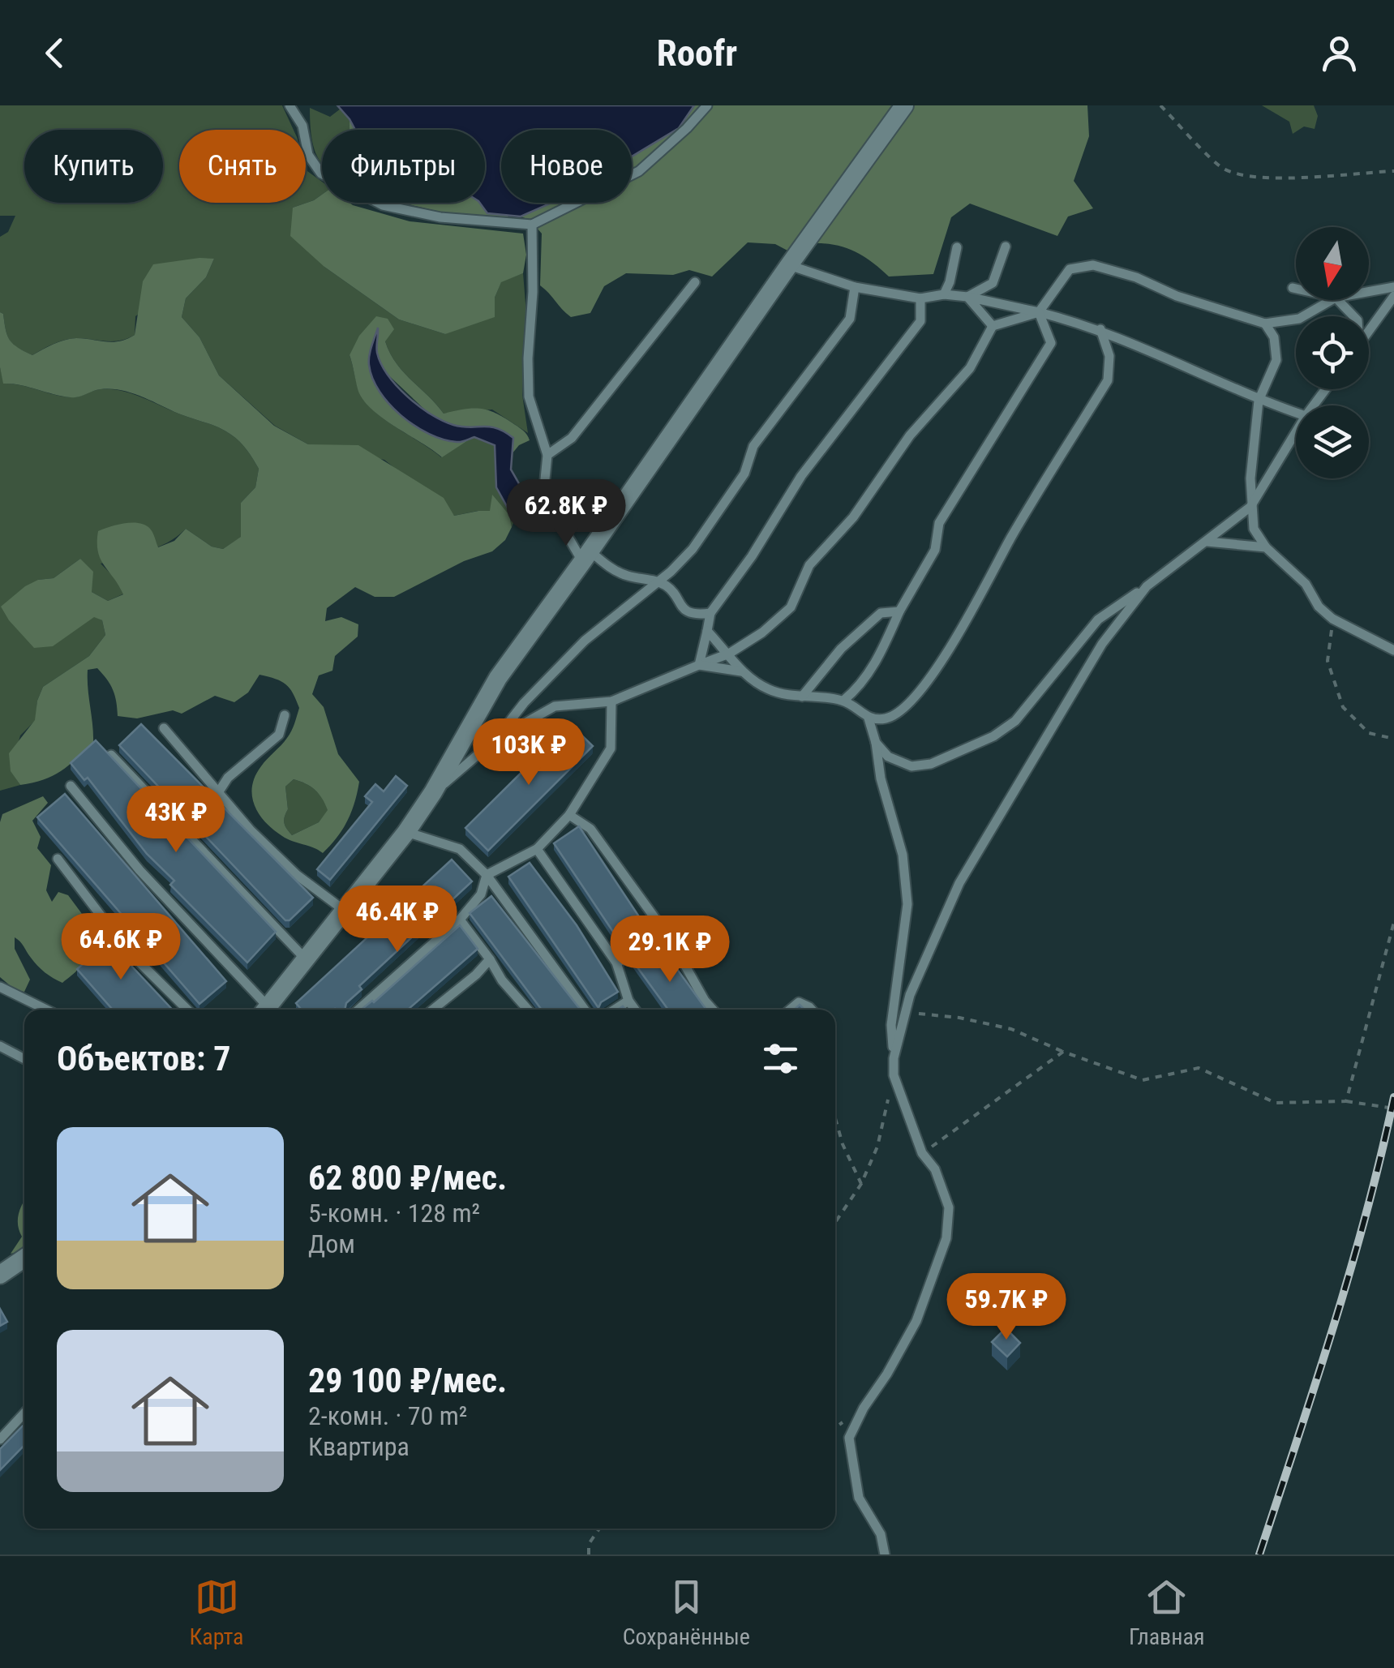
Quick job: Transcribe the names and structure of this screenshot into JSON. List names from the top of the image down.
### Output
{
  "north": "bottom",
  "page": {
    "header": "Roofr",
    "chip": [
      "Купить",
      "Снять",
      "Фильтры",
      "Новое"
    ],
    "price": [
      "62.8K ₽",
      "103K ₽",
      "43K ₽",
      "46.4K ₽",
      "64.6K ₽",
      "29.1K ₽",
      "59.7K ₽"
    ],
    "heading": "Объектов: 7",
    "list": [
      {
        "name": "62 800 ₽/мес.",
        "note": "5-комн. · 128 m² · Дом"
      },
      {
        "name": "29 100 ₽/мес.",
        "note": "2-комн. · 70 m² · Квартира"
      }
    ],
    "tabs": ["Карта", "Сохранённые", "Главная"]
  }
}
